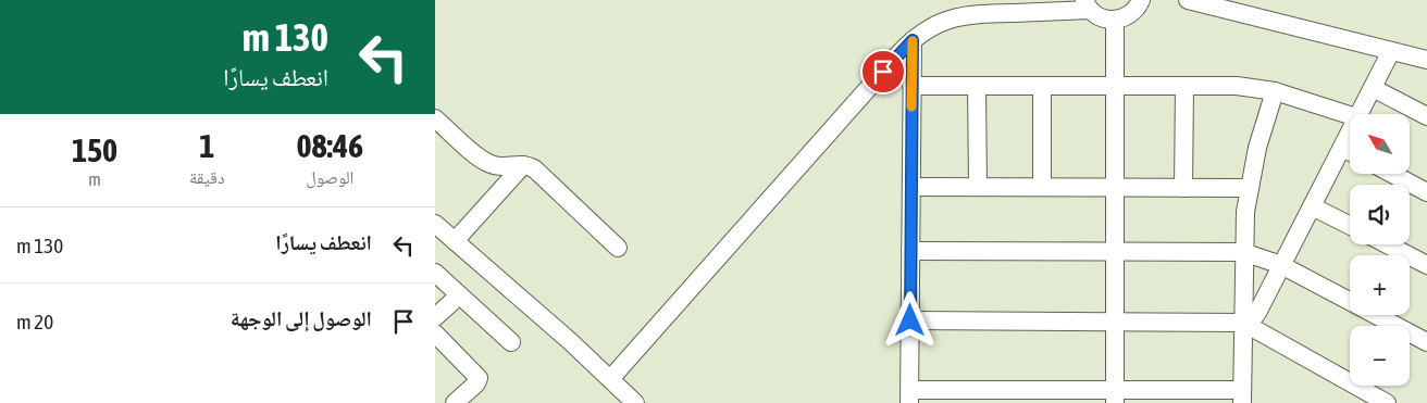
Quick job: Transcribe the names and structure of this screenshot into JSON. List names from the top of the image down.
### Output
{
  "north": "top left",
  "page": {
    "turn": ["130 m", "انعطف يسارًا"],
    "map_buttons": ["+", "−"],
    "eta": [
      "08:46",
      "الوصول",
      "1",
      "دقيقة",
      "150",
      "m"
    ],
    "list": [
      {
        "name": "انعطف يسارًا",
        "value": "130 m"
      },
      {
        "name": "الوصول إلى الوجهة",
        "value": "20 m"
      }
    ]
  }
}
